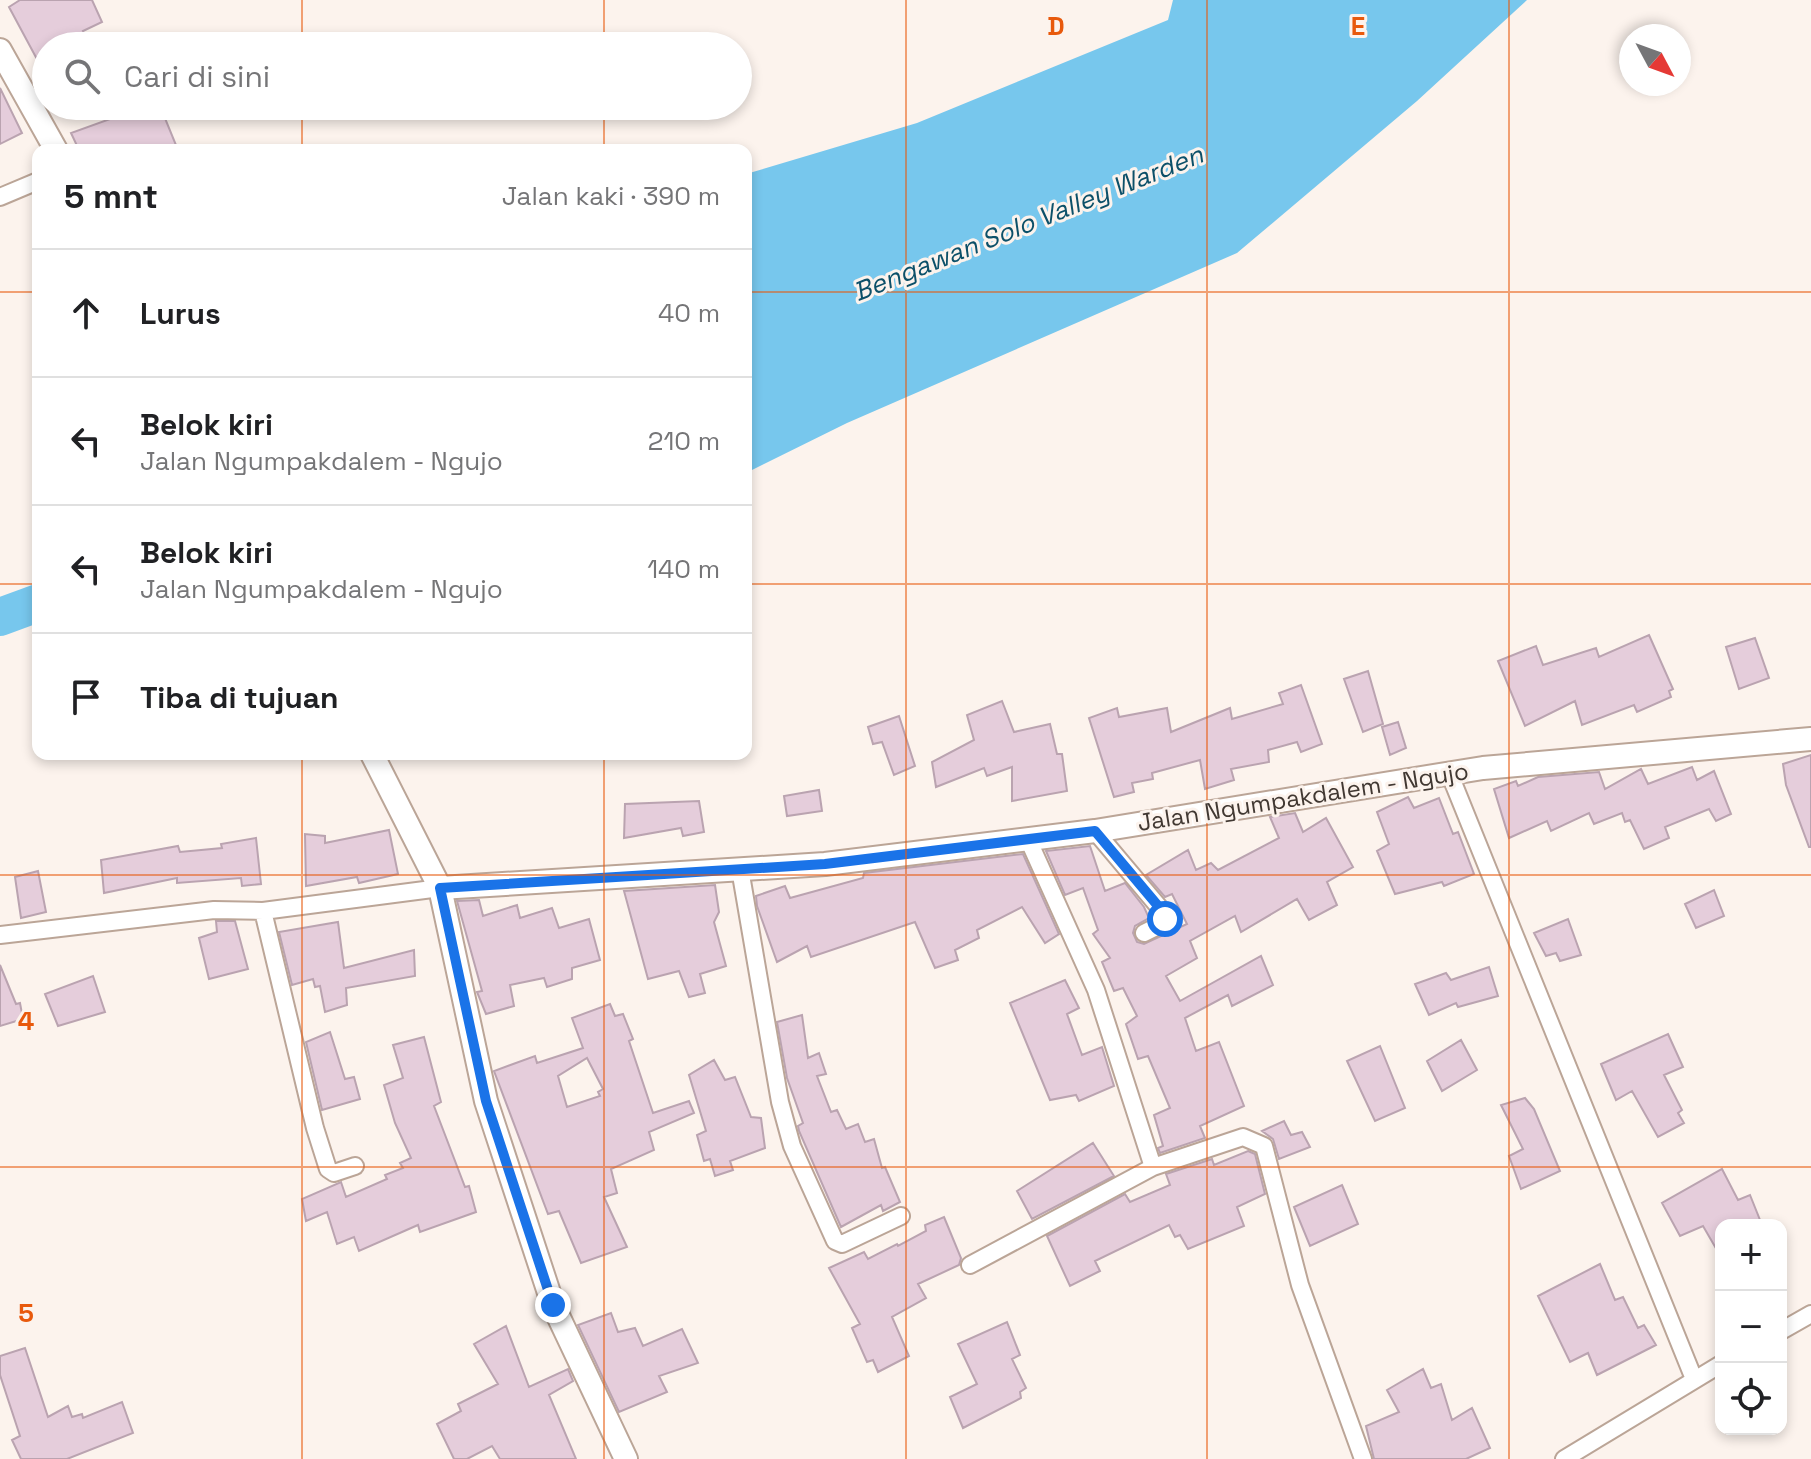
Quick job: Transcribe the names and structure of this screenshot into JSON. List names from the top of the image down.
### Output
{
  "streets": {
    "street": ["Jalan Ngumpakdalem - Ngujo"]
  },
  "water": ["Bengawan Solo Valley Warden"],
  "north": "bottom right",
  "page": {
    "search": "Cari di sini",
    "heading": ["5 mnt", "Jalan kaki · 390 m"],
    "list": [
      ["Lurus", "40 m"],
      ["Belok kiri", "Jalan Ngumpakdalem - Ngujo", "210 m"],
      ["Belok kiri", "Jalan Ngumpakdalem - Ngujo", "140 m"],
      "Tiba di tujuan"
    ],
    "map_buttons": ["+", "−"]
  },
  "grid": {
    "columns": ["D", "E"],
    "rows": ["4", "5"]
  }
}
